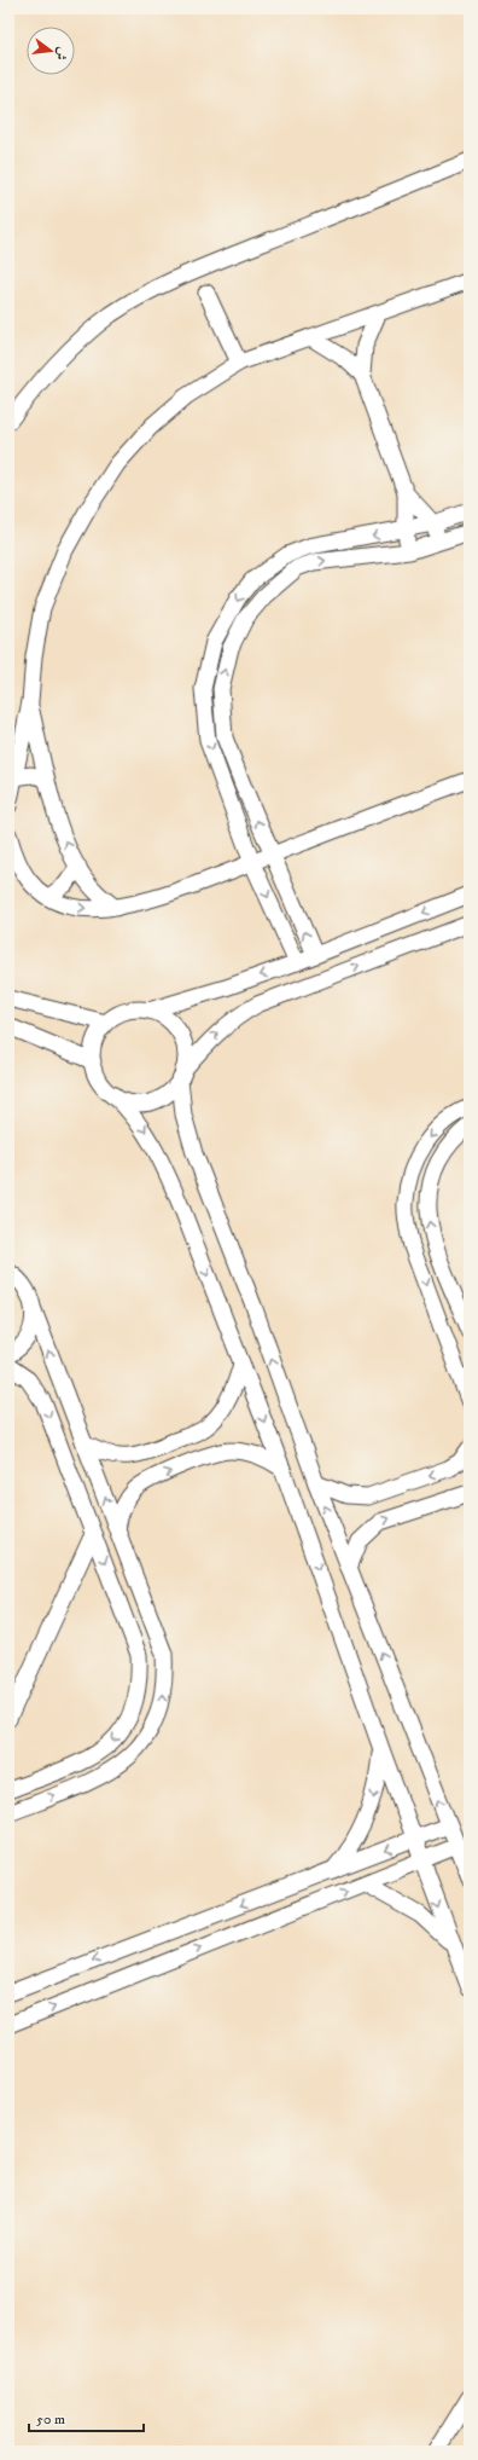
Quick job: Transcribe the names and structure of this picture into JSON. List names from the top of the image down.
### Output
{
  "scale_bar": "50 m",
  "north": "right"
}
